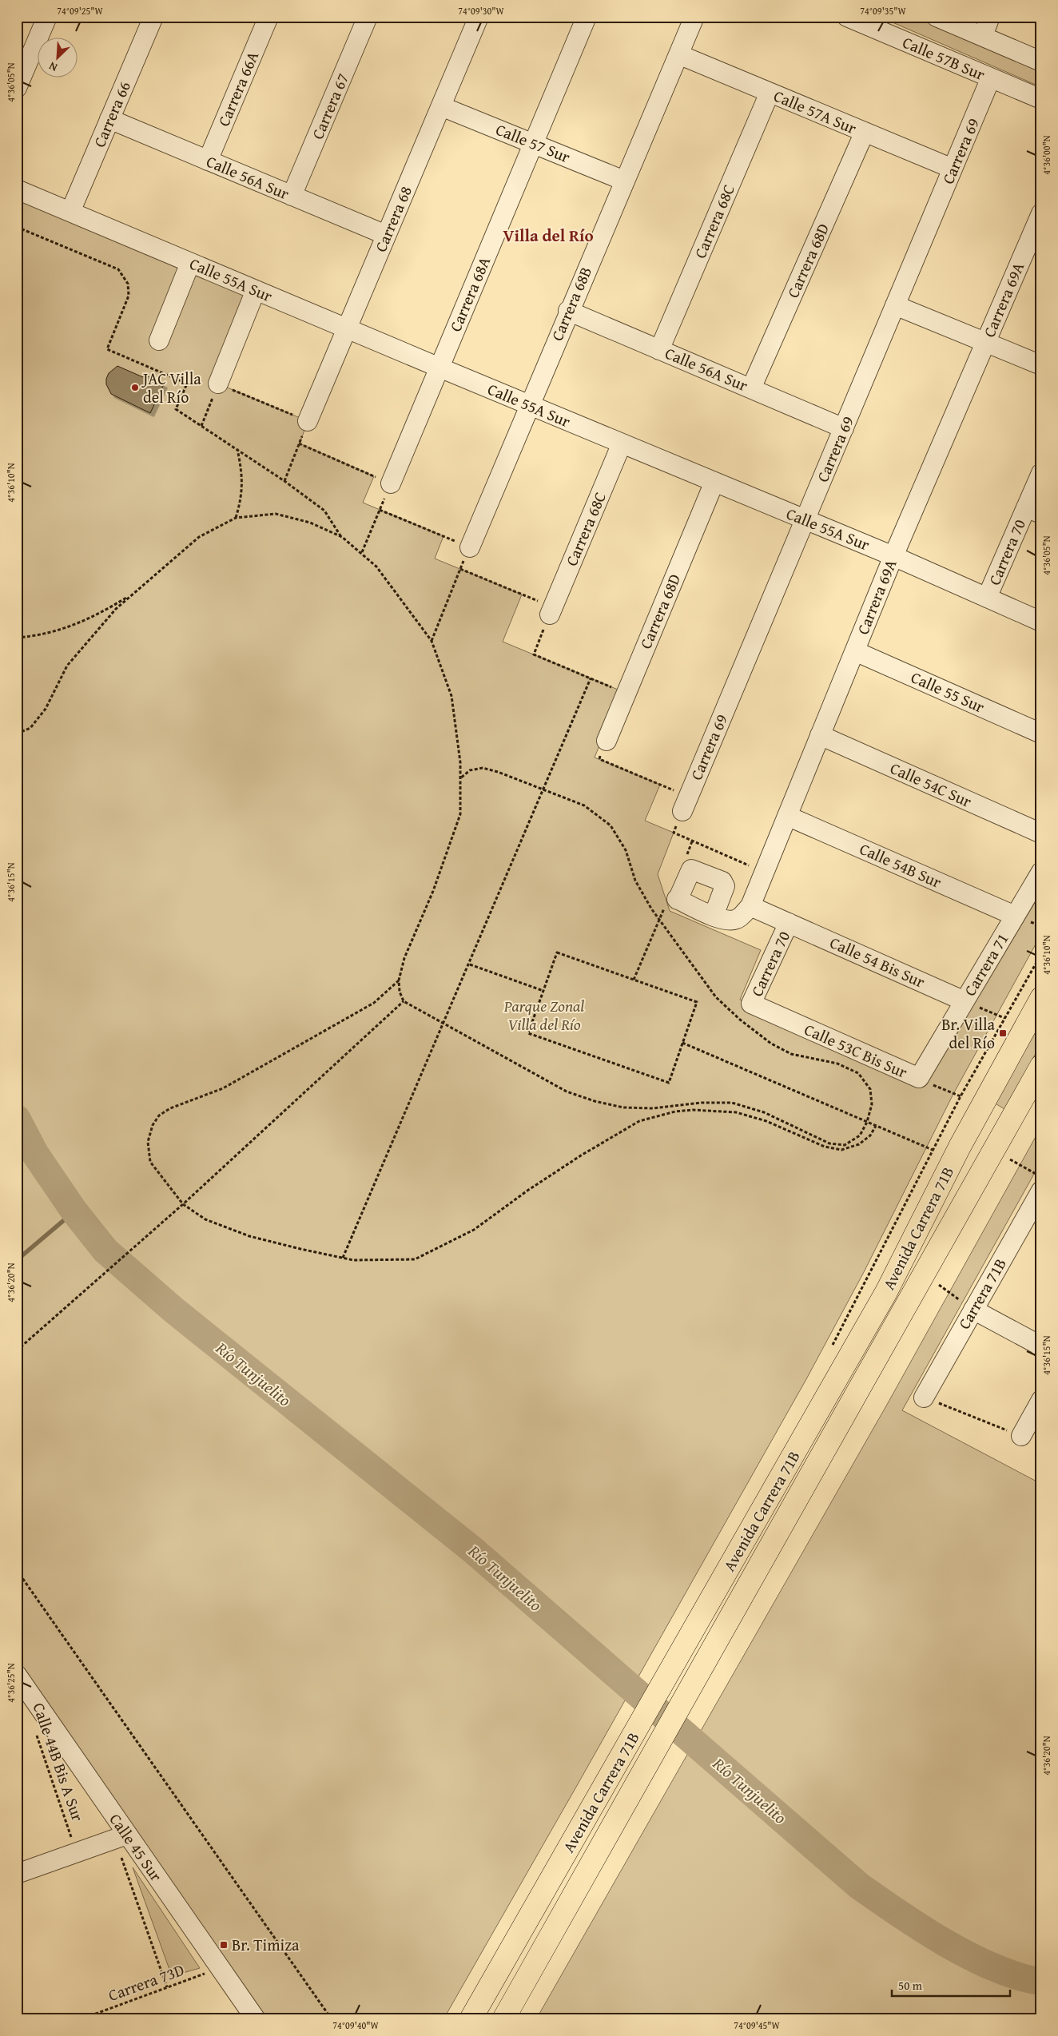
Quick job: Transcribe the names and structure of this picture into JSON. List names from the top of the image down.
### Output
{
  "streets": {
    "main road": ["Avenida Carrera 71B"],
    "street": [
      "Calle 57B Sur",
      "Carrera 66A",
      "Carrera 67",
      "Calle 57A Sur",
      "Carrera 66",
      "Calle 57 Sur",
      "Carrera 69",
      "Calle 56A Sur",
      "Carrera 68",
      "Carrera 68C",
      "Carrera 68D",
      "Calle 55A Sur",
      "Carrera 68A",
      "Carrera 69A",
      "Carrera 68B",
      "Carrera 70",
      "Calle 55 Sur",
      "Calle 54C Sur",
      "Calle 54B Sur",
      "Calle 54 Bis Sur",
      "Carrera 71",
      "Calle 53C Bis Sur",
      "Carrera 71B",
      "Calle 45 Sur"
    ],
    "path": ["Calle 44B Bis A Sur", "Carrera 73D"]
  },
  "crossings": [
    ["Carrera 66A", "Calle 56A Sur"],
    ["Carrera 67", "Calle 56A Sur"],
    ["Calle 57A Sur", "Carrera 69"],
    ["Calle 57A Sur", "Carrera 68C"],
    ["Calle 57A Sur", "Carrera 68D"],
    ["Calle 57A Sur", "Carrera 68B"],
    ["Carrera 66", "Calle 56A Sur"],
    ["Carrera 66", "Calle 55A Sur"],
    ["Calle 57 Sur", "Carrera 68"],
    ["Calle 57 Sur", "Carrera 68A"],
    ["Calle 57 Sur", "Carrera 68B"],
    ["Carrera 69", "Calle 56A Sur"],
    ["Carrera 69", "Calle 55A Sur"],
    ["Calle 56A Sur", "Carrera 68"],
    ["Calle 56A Sur", "Carrera 68C"],
    ["Calle 56A Sur", "Carrera 68D"],
    ["Calle 56A Sur", "Carrera 68B"],
    ["Carrera 68", "Calle 55A Sur"],
    ["Carrera 68C", "Calle 55A Sur"],
    ["Carrera 68D", "Calle 55A Sur"],
    ["Calle 55A Sur", "Carrera 68A"],
    ["Calle 55A Sur", "Carrera 69A"],
    ["Calle 55A Sur", "Carrera 68B"],
    ["Calle 55A Sur", "Carrera 70"],
    ["Carrera 69A", "Calle 55 Sur"],
    ["Carrera 69A", "Calle 54C Sur"],
    ["Carrera 69A", "Calle 54B Sur"],
    ["Carrera 69A", "Calle 54 Bis Sur"],
    ["Carrera 70", "Calle 54 Bis Sur"],
    ["Carrera 70", "Calle 53C Bis Sur"],
    ["Calle 54B Sur", "Carrera 71"],
    ["Calle 54 Bis Sur", "Carrera 71"],
    ["Carrera 71", "Calle 53C Bis Sur"],
    ["Calle 45 Sur", "Carrera 73D"]
  ],
  "districts": ["Villa del Río"],
  "water": ["Río Tunjuelito"],
  "parks": ["Parque Zonal Villa del Río"],
  "places": {
    "other": ["JAC Villa del Río"],
    "transit": ["Br. Villa del Río", "Br. Timiza"]
  },
  "scale_bar": "50 m",
  "north": "bottom left",
  "coordinates": [
    "74°09'25\"W",
    "74°09'30\"W",
    "74°09'35\"W",
    "4°36'05\"N",
    "4°36'00\"N",
    "4°36'10\"N",
    "4°36'15\"N",
    "4°36'20\"N",
    "4°36'25\"N",
    "74°09'40\"W",
    "74°09'45\"W"
  ]
}
